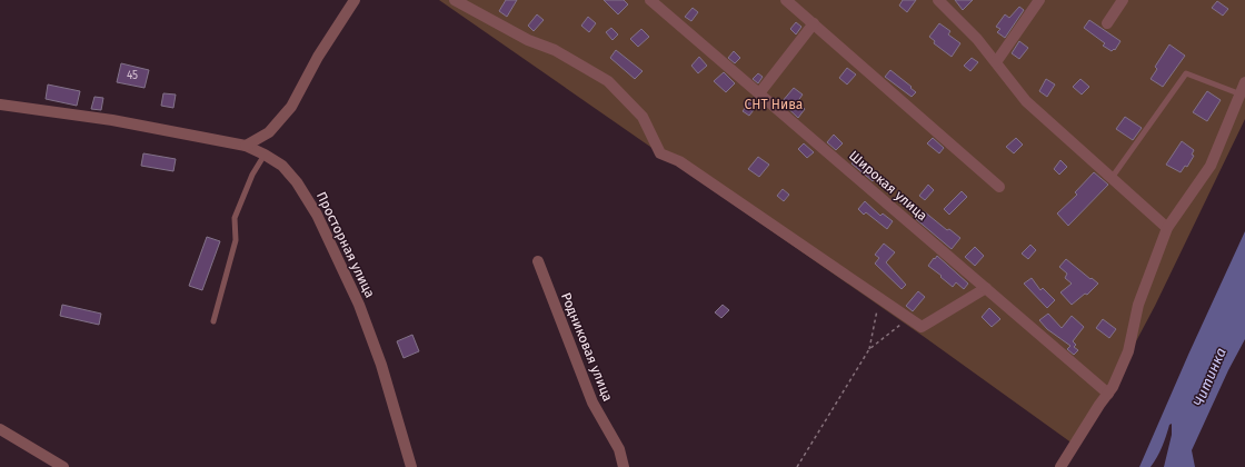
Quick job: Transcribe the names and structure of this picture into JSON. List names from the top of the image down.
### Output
{
  "streets": {
    "street": ["Широкая улица", "Просторная улица", "Родниковая улица"]
  },
  "water": ["Читинка"],
  "parks": ["СНТ Нива"],
  "house_numbers": ["45"]
}
